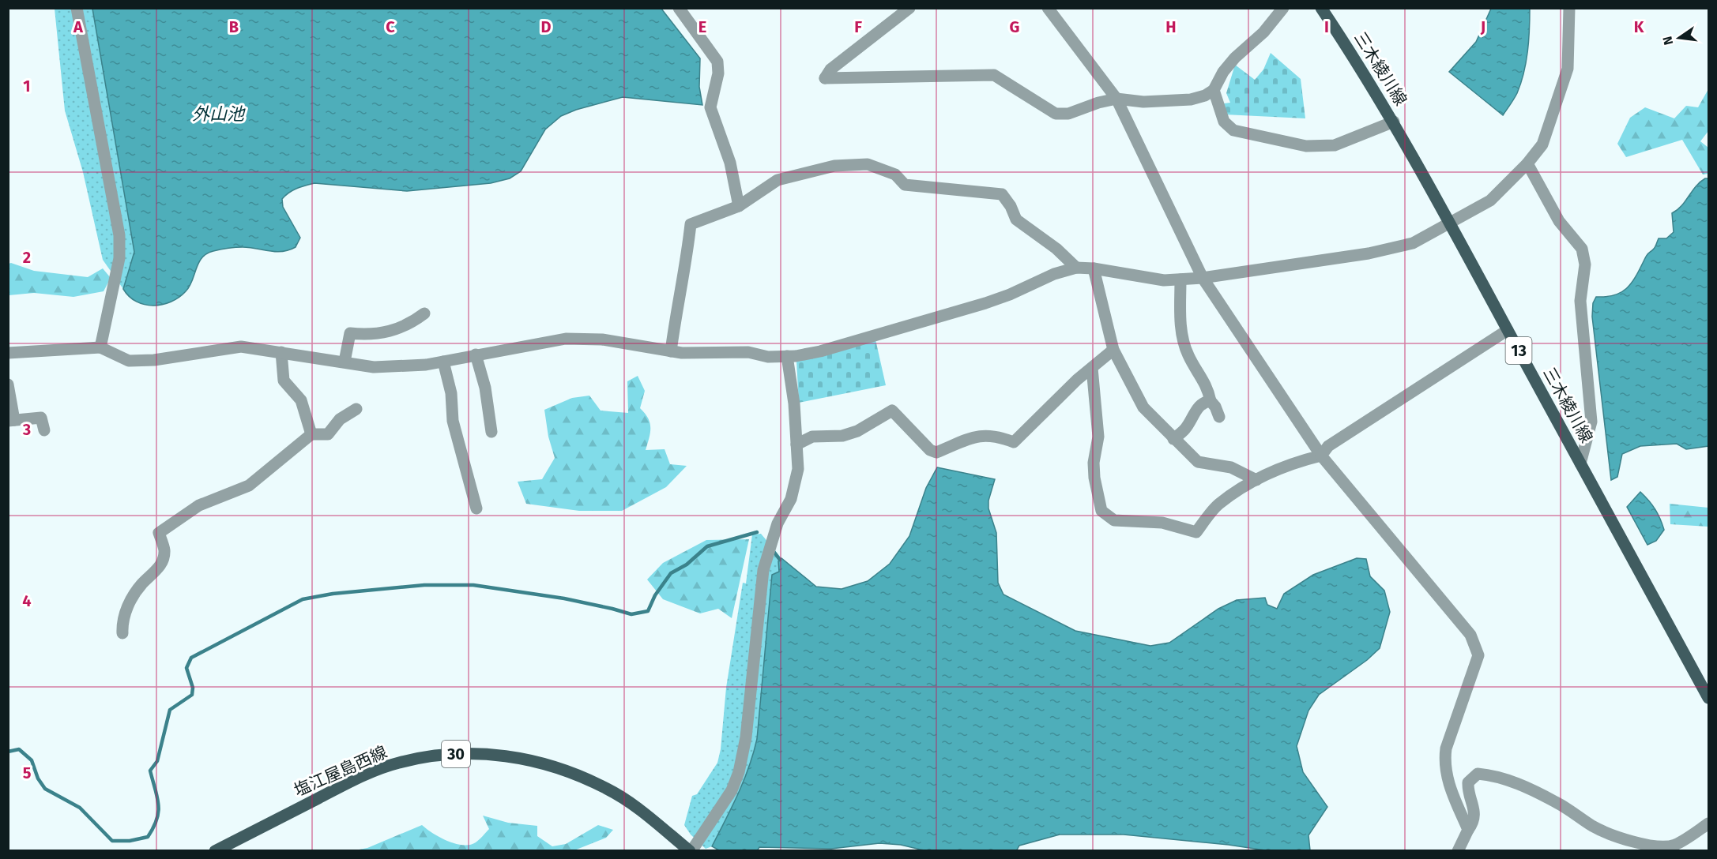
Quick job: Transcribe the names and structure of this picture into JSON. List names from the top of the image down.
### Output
{
  "streets": {
    "main road": [
      "三木綾川線",
      "13",
      "30",
      "塩江屋島西線"
    ]
  },
  "water": ["外山池"],
  "north": "left",
  "grid": {
    "columns": [
      "A",
      "B",
      "C",
      "D",
      "E",
      "F",
      "G",
      "H",
      "I",
      "J",
      "K"
    ],
    "rows": [
      "1",
      "2",
      "3",
      "4",
      "5"
    ]
  }
}
